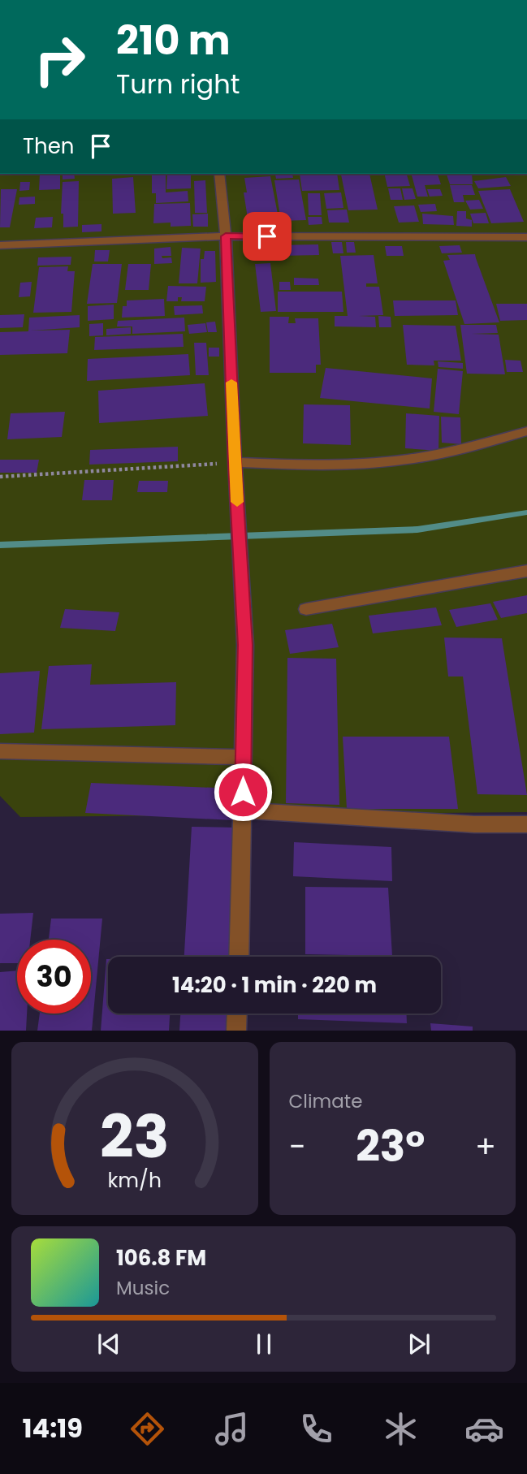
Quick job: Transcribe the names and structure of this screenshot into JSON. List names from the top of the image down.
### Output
{
  "page": {
    "turn": ["210 m", "Turn right"],
    "then": "Then",
    "limit": "30",
    "trip": "14:20 · 1 min · 220 m",
    "tile": "Climate",
    "heat": ["−", "23°", "+"],
    "song": ["106.8 FM", "Music"],
    "tabs": "14:19",
    "gauge": ["23", "km/h"]
  }
}
